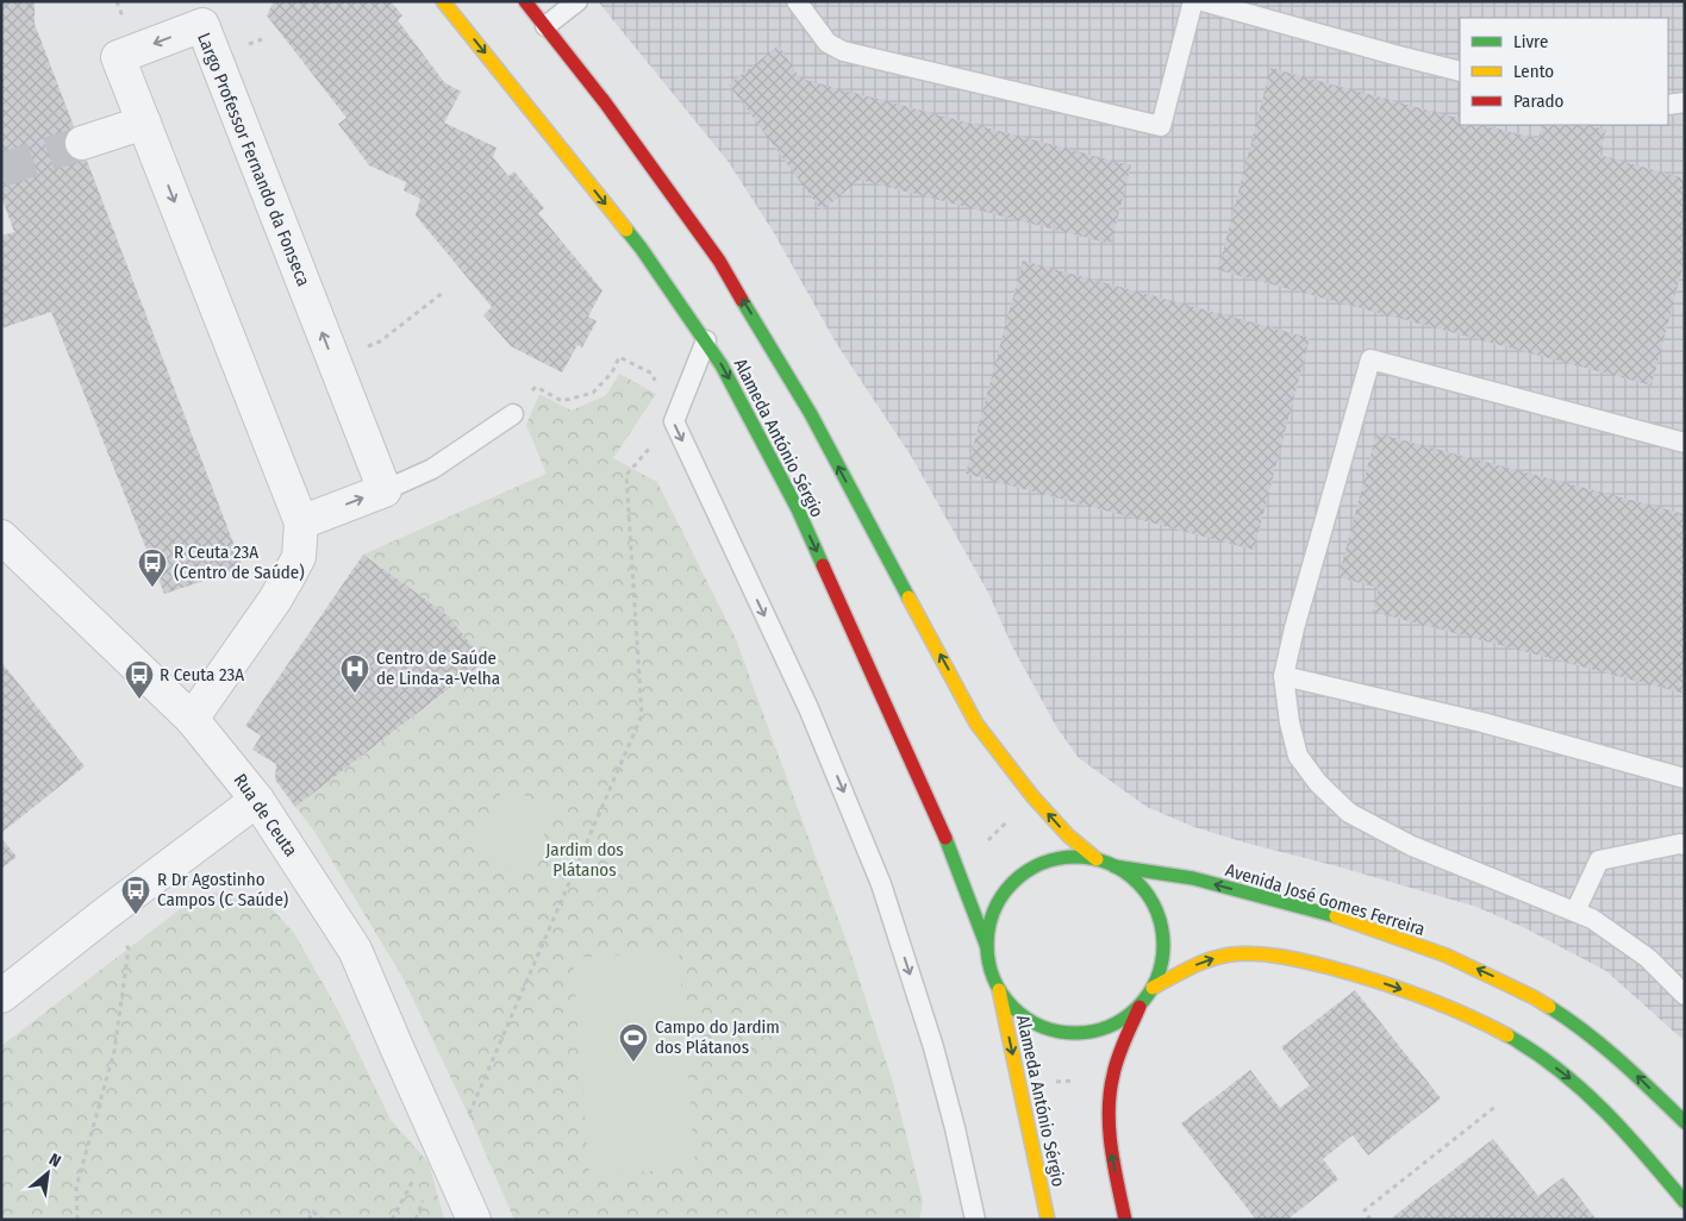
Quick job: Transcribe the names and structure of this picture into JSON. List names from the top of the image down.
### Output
{
  "streets": {
    "street": [
      "Largo Professor Fernando da Fonseca",
      "Alameda António Sérgio",
      "Rua de Ceuta",
      "Avenida José Gomes Ferreira"
    ]
  },
  "crossings": [
    ["Largo Professor Fernando da Fonseca", "Rua de Ceuta"],
    ["Alameda António Sérgio", "Avenida José Gomes Ferreira"]
  ],
  "parks": ["Jardim dos Plátanos"],
  "places": {
    "bus stop": ["R Ceuta 23A (Centro de Saúde)", "R Ceuta 23A", "R Dr Agostinho Campos (C Saúde)"],
    "hospital": ["Centro de Saúde de Linda-a-Velha"],
    "sports": ["Campo do Jardim dos Plátanos"]
  },
  "legend": ["Livre", "Lento", "Parado"],
  "north": "top right"
}
